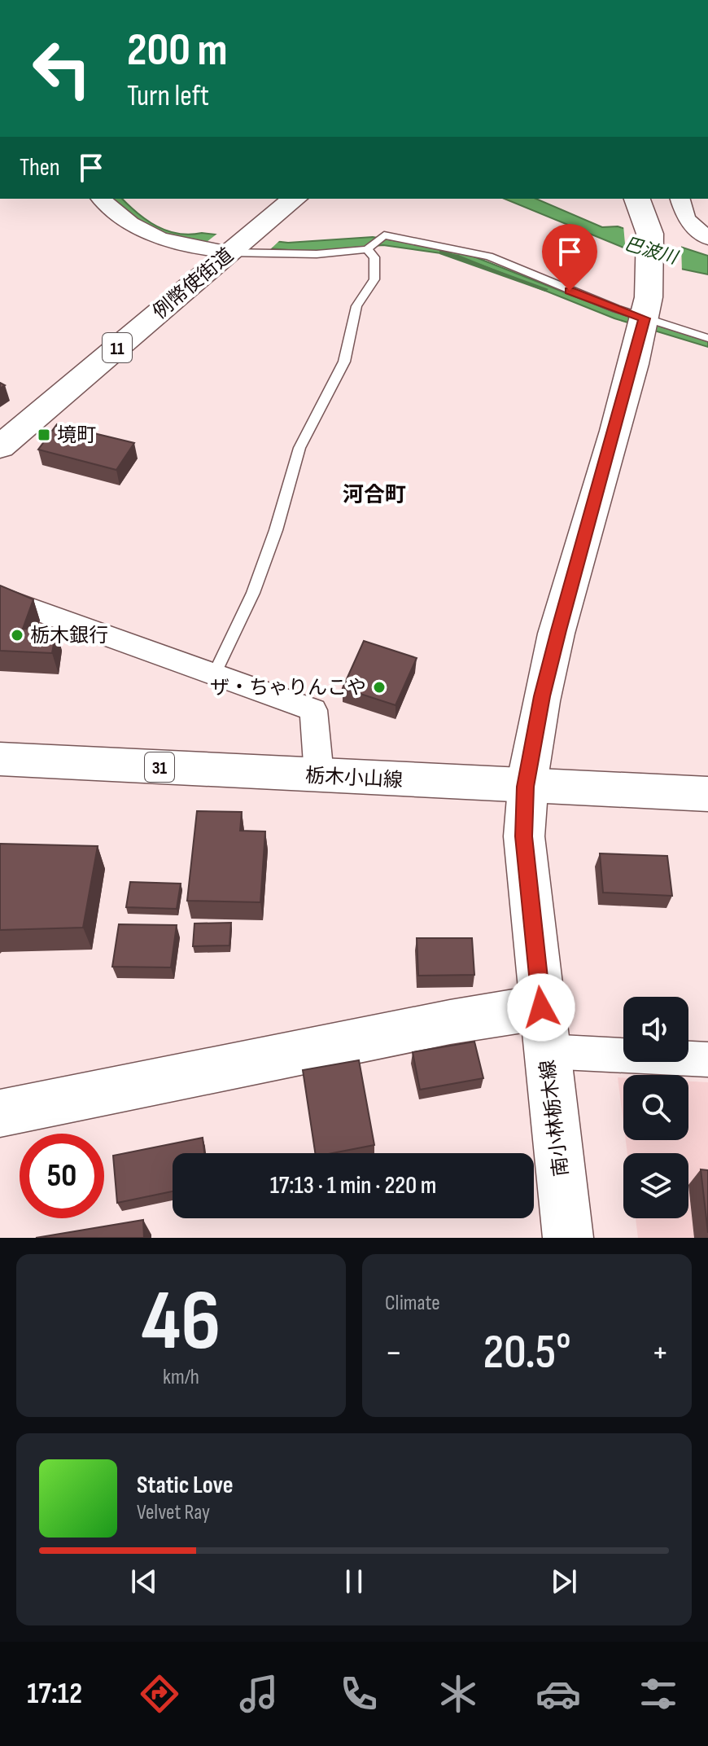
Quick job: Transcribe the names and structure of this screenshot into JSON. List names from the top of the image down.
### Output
{
  "streets": {
    "main road": [
      "例幣使街道",
      "11",
      "31",
      "栃木小山線",
      "南小林栃木線"
    ]
  },
  "crossings": [
    ["栃木小山線", "南小林栃木線"]
  ],
  "districts": ["河合町"],
  "water": ["巴波川"],
  "places": {
    "transit": ["境町"],
    "other": ["栃木銀行", "ザ・ちゃりんこや"]
  },
  "page": {
    "turn": ["200 m", "Turn left"],
    "then": "Then",
    "limit": "50",
    "trip": "17:13 · 1 min · 220 m",
    "tile": [
      ["46", "km/h"],
      "Climate"
    ],
    "heat": ["−", "20.5°", "+"],
    "song": ["Static Love", "Velvet Ray"],
    "tabs": "17:12"
  }
}
